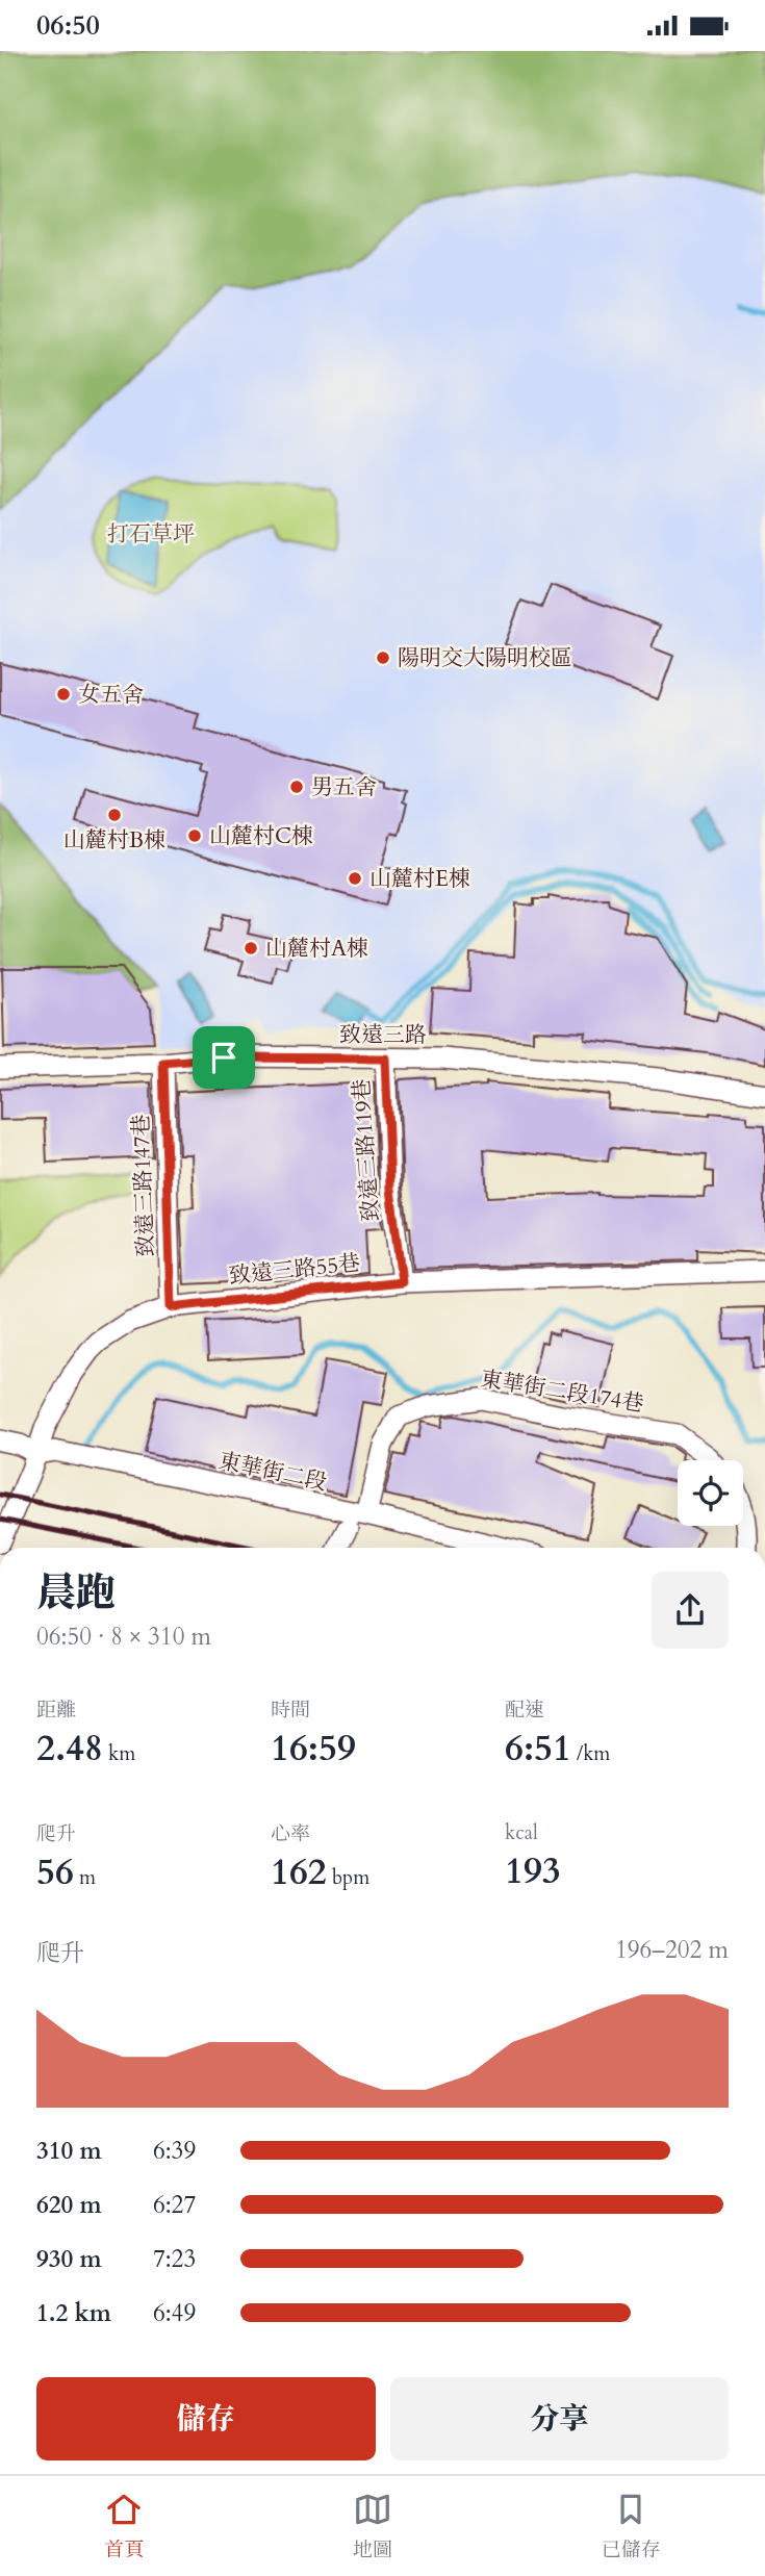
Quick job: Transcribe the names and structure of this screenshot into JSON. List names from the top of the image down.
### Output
{
  "streets": {
    "street": [
      "致遠三路",
      "致遠三路119巷",
      "致遠三路147巷",
      "致遠三路55巷",
      "東華街二段174巷",
      "東華街二段"
    ]
  },
  "crossings": [
    ["致遠三路", "致遠三路119巷"],
    ["致遠三路", "致遠三路147巷"],
    ["致遠三路119巷", "致遠三路55巷"],
    ["致遠三路147巷", "致遠三路55巷"],
    ["致遠三路55巷", "東華街二段"],
    ["東華街二段174巷", "東華街二段"]
  ],
  "parks": ["打石草坪"],
  "places": [
    "陽明交大陽明校區",
    "女五舍",
    "男五舍",
    "山麓村B棟",
    "山麓村C棟",
    "山麓村E棟",
    "山麓村A棟"
  ],
  "page": {
    "status": "06:50",
    "heading": ["晨跑", "06:50 · 8 × 310 m"],
    "stats": [
      ["距離", "2.48 km"],
      ["時間", "16:59"],
      ["配速", "6:51 /km"],
      ["爬升", "56 m"],
      ["心率", "162 bpm"],
      ["kcal", "193"]
    ],
    "chart": ["爬升", "196–202 m"],
    "list": [
      {
        "name": "310 m",
        "note": "6:39"
      },
      {
        "name": "620 m",
        "note": "6:27"
      },
      {
        "name": "930 m",
        "note": "7:23"
      },
      {
        "name": "1.2 km",
        "note": "6:49"
      }
    ],
    "buttons": ["儲存", "分享"],
    "tabs": ["首頁", "地圖", "已儲存"]
  }
}
